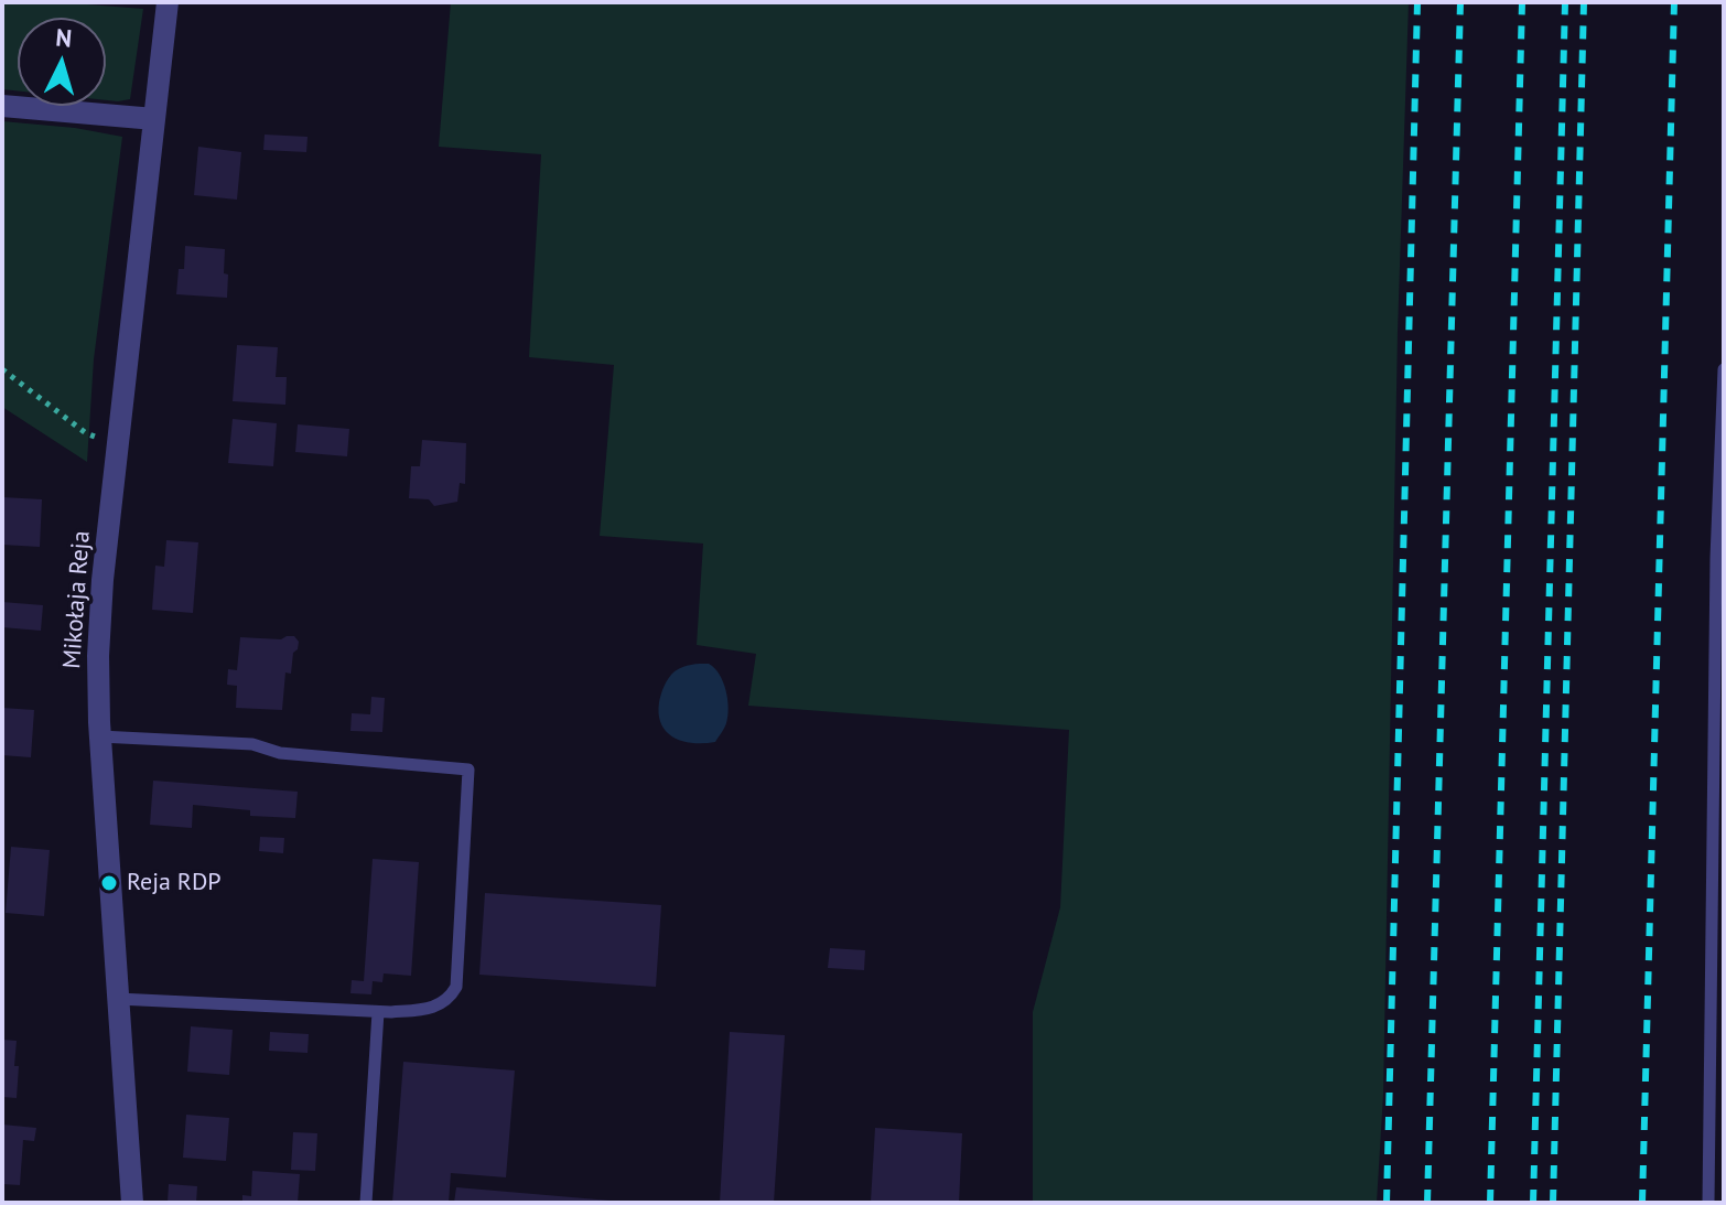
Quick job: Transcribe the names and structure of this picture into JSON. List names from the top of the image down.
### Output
{
  "streets": {
    "street": ["Mikołaja Reja"]
  },
  "places": ["Reja RDP"],
  "north": "top"
}
